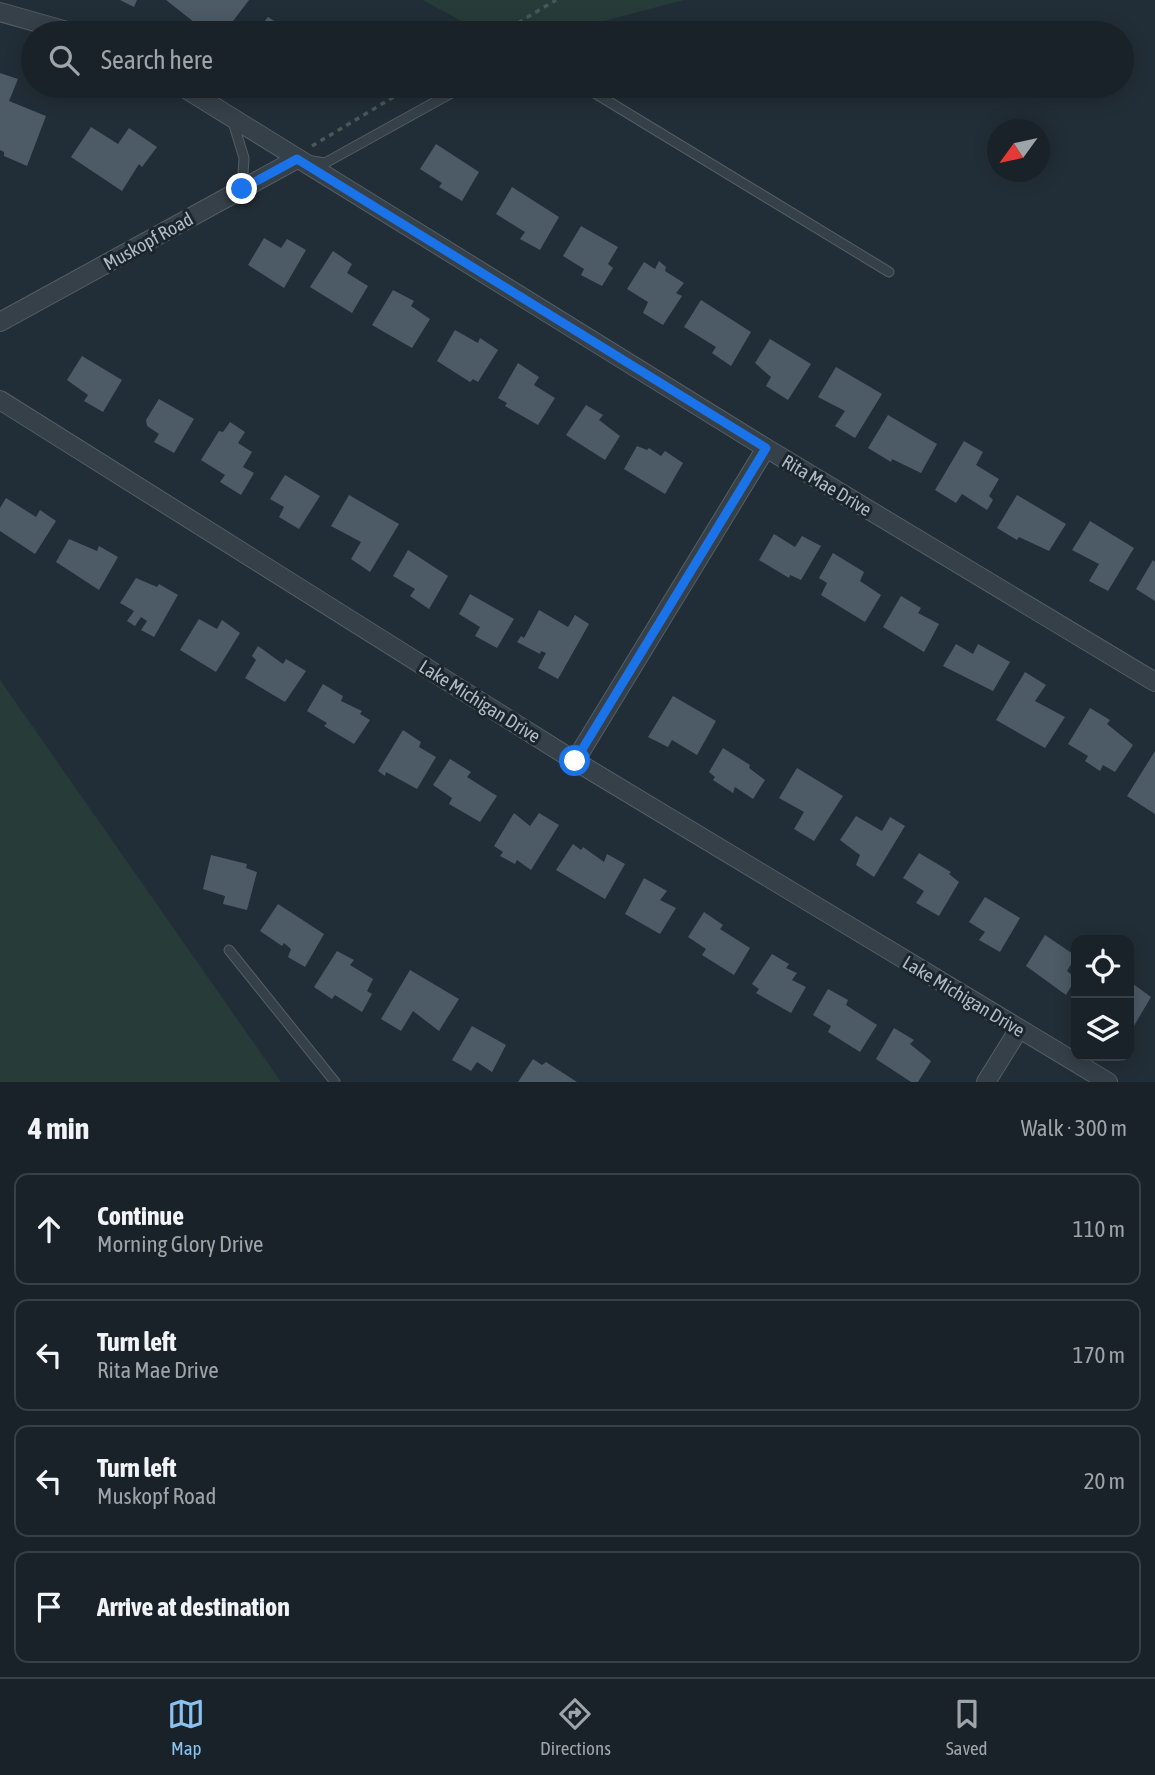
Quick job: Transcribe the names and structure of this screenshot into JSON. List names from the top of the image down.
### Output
{
  "streets": {
    "street": ["Muskopf Road", "Rita Mae Drive", "Lake Michigan Drive"]
  },
  "crossings": [
    ["Muskopf Road", "Rita Mae Drive"]
  ],
  "north": "bottom left",
  "page": {
    "search": "Search here",
    "heading": ["4 min", "Walk · 300 m"],
    "list": [
      ["Continue", "Morning Glory Drive", "110 m"],
      ["Turn left", "Rita Mae Drive", "170 m"],
      ["Turn left", "Muskopf Road", "20 m"],
      "Arrive at destination"
    ],
    "nav": ["Map", "Directions", "Saved"]
  }
}
